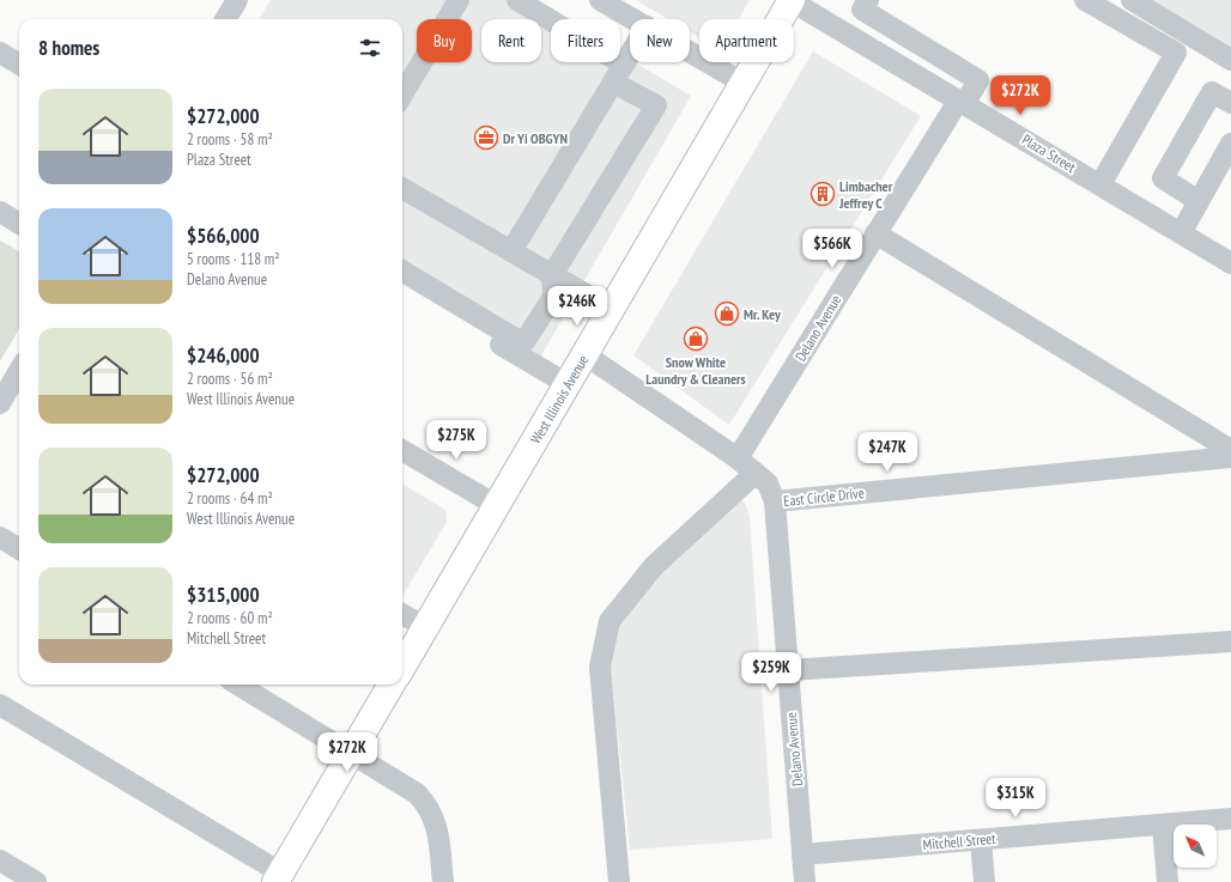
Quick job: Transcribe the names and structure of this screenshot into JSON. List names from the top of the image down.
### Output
{
  "streets": {
    "main road": ["West Illinois Avenue"],
    "street": [
      "Plaza Street",
      "Delano Avenue",
      "East Circle Drive",
      "Mitchell Street"
    ]
  },
  "crossings": [
    ["Plaza Street", "Delano Avenue"],
    ["Plaza Street", "West Illinois Avenue"],
    ["Delano Avenue", "East Circle Drive"],
    ["Delano Avenue", "Mitchell Street"],
    ["West Illinois Avenue", "East Circle Drive"]
  ],
  "places": {
    "office": ["Dr Yi OBGYN"],
    "building": ["Limbacher Jeffrey C"],
    "shop": ["Mr. Key", "Snow White Laundry & Cleaners"]
  },
  "north": "top left",
  "page": {
    "chip": [
      "Buy",
      "Rent",
      "Filters",
      "New",
      "Apartment"
    ],
    "heading": "8 homes",
    "price": [
      "$272K",
      "$566K",
      "$246K",
      "$275K",
      "$247K",
      "$259K",
      "$272K",
      "$315K"
    ],
    "list": [
      {
        "name": "$272,000",
        "note": "2 rooms · 58 m² · Plaza Street"
      },
      {
        "name": "$566,000",
        "note": "5 rooms · 118 m² · Delano Avenue"
      },
      {
        "name": "$246,000",
        "note": "2 rooms · 56 m² · West Illinois Avenue"
      },
      {
        "name": "$272,000",
        "note": "2 rooms · 64 m² · West Illinois Avenue"
      },
      {
        "name": "$315,000",
        "note": "2 rooms · 60 m² · Mitchell Street"
      }
    ]
  }
}
